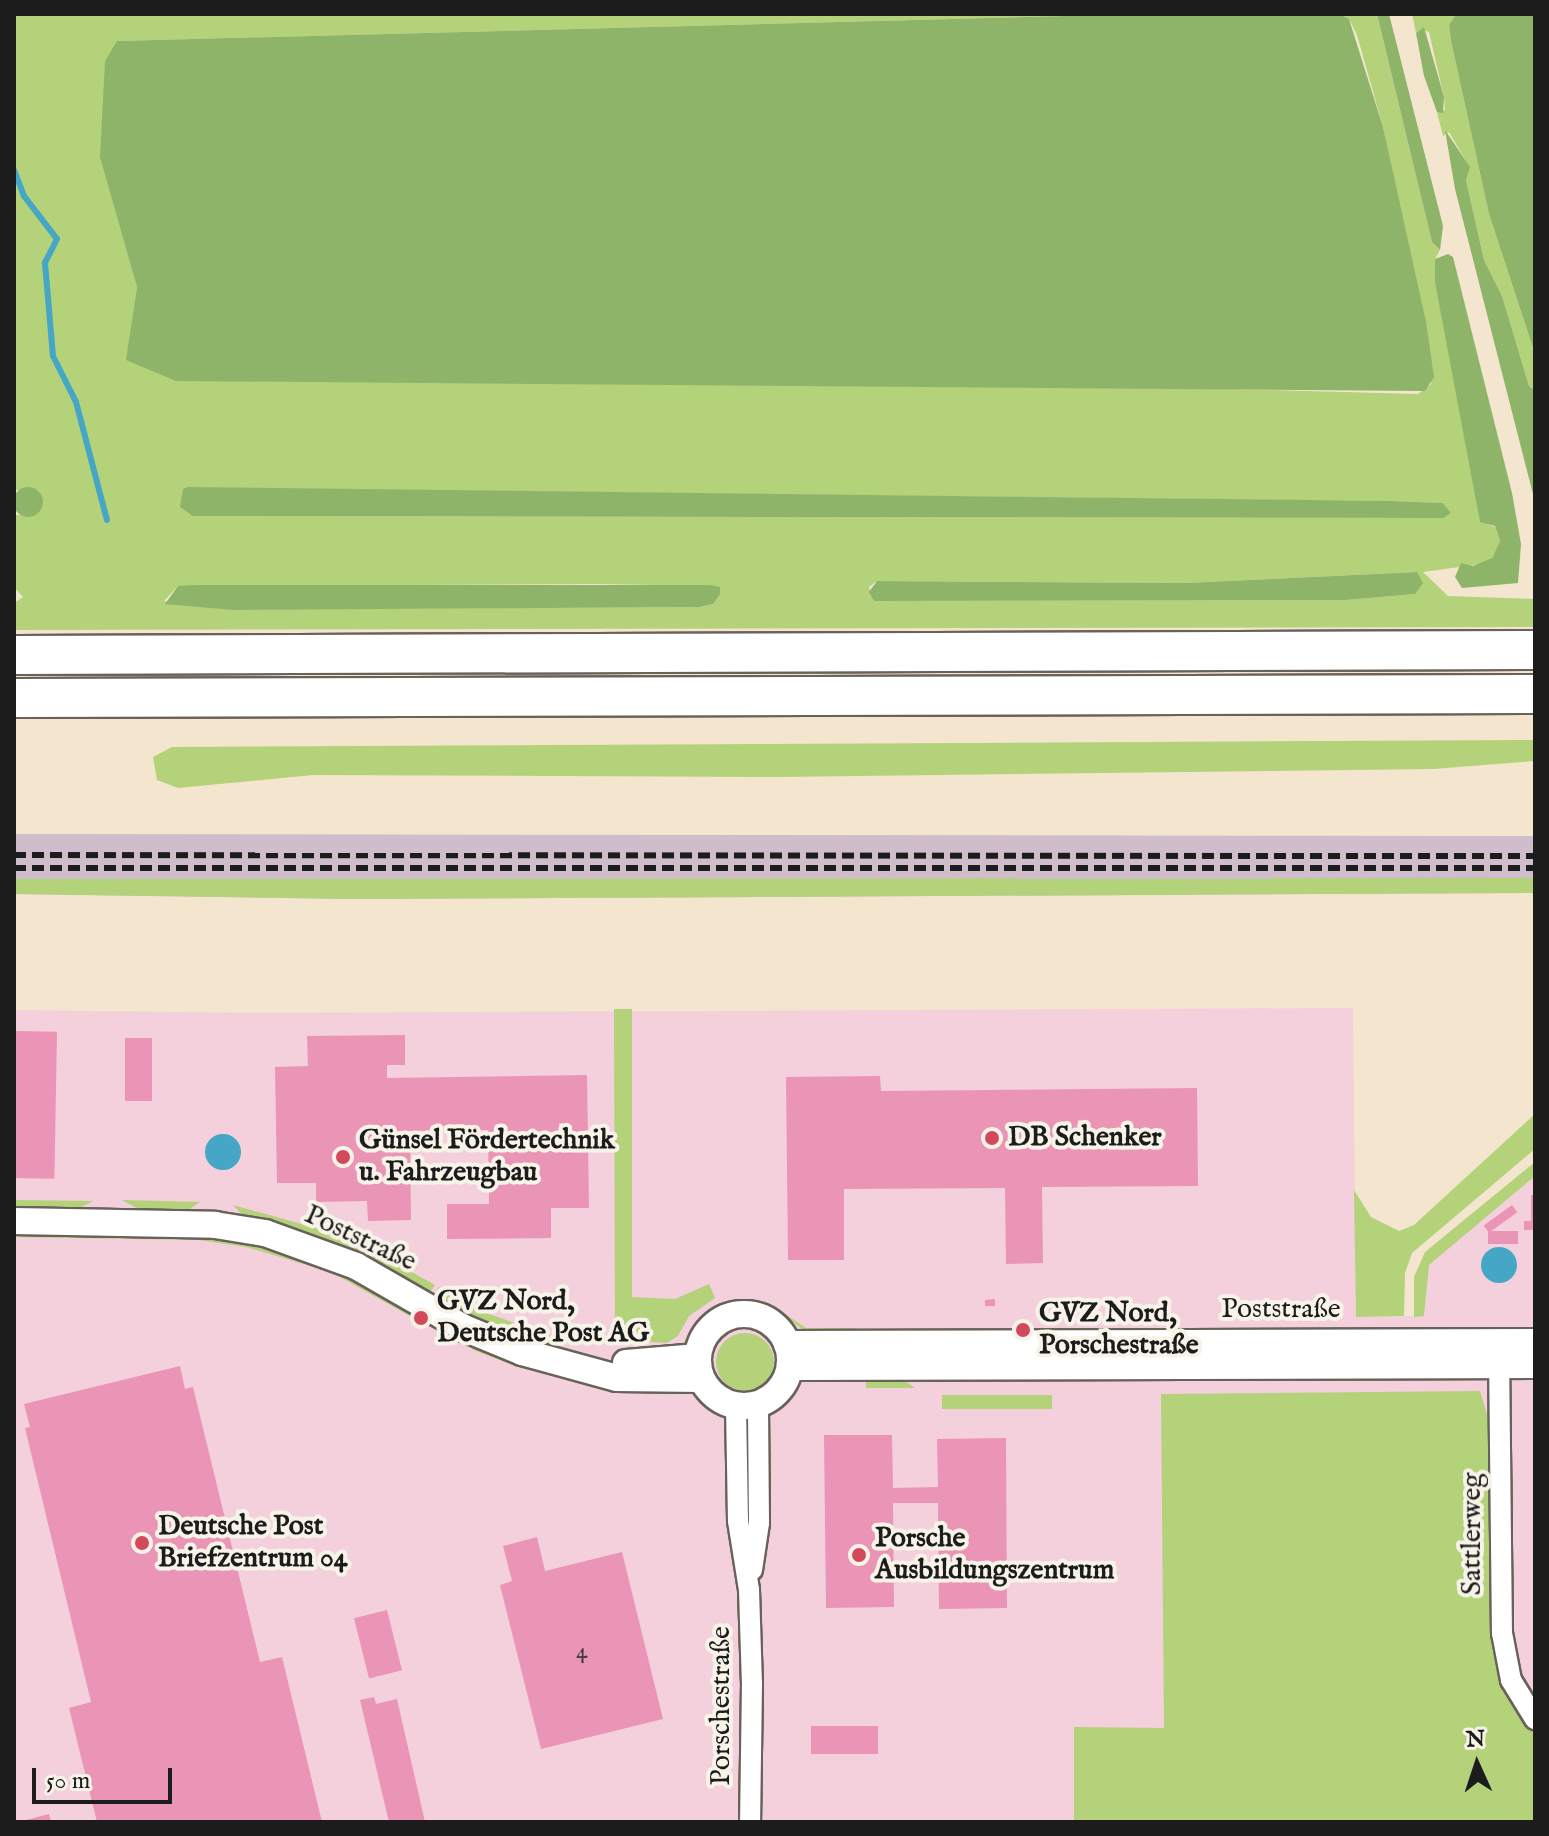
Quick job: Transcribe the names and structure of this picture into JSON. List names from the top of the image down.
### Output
{
  "streets": {
    "street": ["Poststraße", "Sattlerweg", "Porschestraße"]
  },
  "crossings": [
    ["Poststraße", "Sattlerweg"],
    ["Poststraße", "Porschestraße"]
  ],
  "places": [
    "DB Schenker",
    "Günsel Fördertechnik u. Fahrzeugbau",
    "GVZ Nord, Deutsche Post AG",
    "GVZ Nord, Porschestraße",
    "Deutsche Post Briefzentrum 04",
    "Porsche Ausbildungszentrum"
  ],
  "house_numbers": ["4"],
  "scale_bar": "50 m",
  "north": "top"
}
